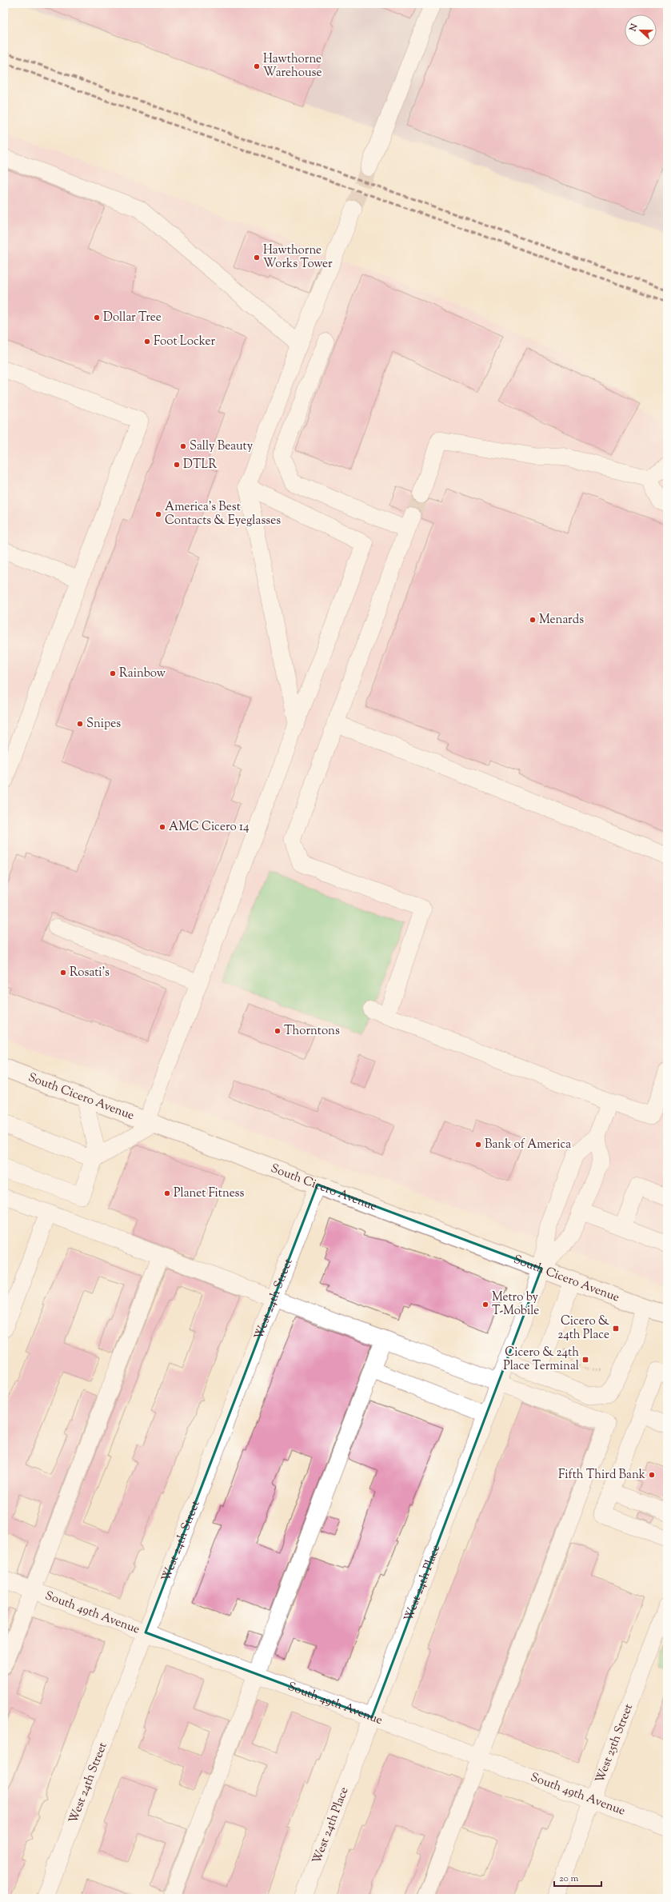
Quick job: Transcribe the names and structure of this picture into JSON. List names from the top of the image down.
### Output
{
  "streets": {
    "main road": ["South Cicero Avenue"],
    "street": [
      "West 24th Street",
      "West 24th Place",
      "South 49th Avenue",
      "West 25th Street"
    ]
  },
  "crossings": [
    ["South Cicero Avenue", "West 24th Street"],
    ["South Cicero Avenue", "West 24th Place"],
    ["West 24th Street", "South 49th Avenue"],
    ["West 24th Place", "South 49th Avenue"],
    ["South 49th Avenue", "West 25th Street"]
  ],
  "places": {
    "other": [
      "Hawthorne Warehouse",
      "Hawthorne Works Tower",
      "Dollar Tree",
      "Foot Locker",
      "Sally Beauty",
      "DTLR",
      "America's Best Contacts & Eyeglasses",
      "Menards",
      "Rainbow",
      "Snipes",
      "AMC Cicero 14",
      "Rosati's",
      "Thorntons",
      "Bank of America",
      "Planet Fitness",
      "Metro by T-Mobile",
      "Fifth Third Bank"
    ],
    "transit": ["Cicero & 24th Place", "Cicero & 24th Place Terminal"]
  },
  "scale_bar": "20 m",
  "north": "left"
}
